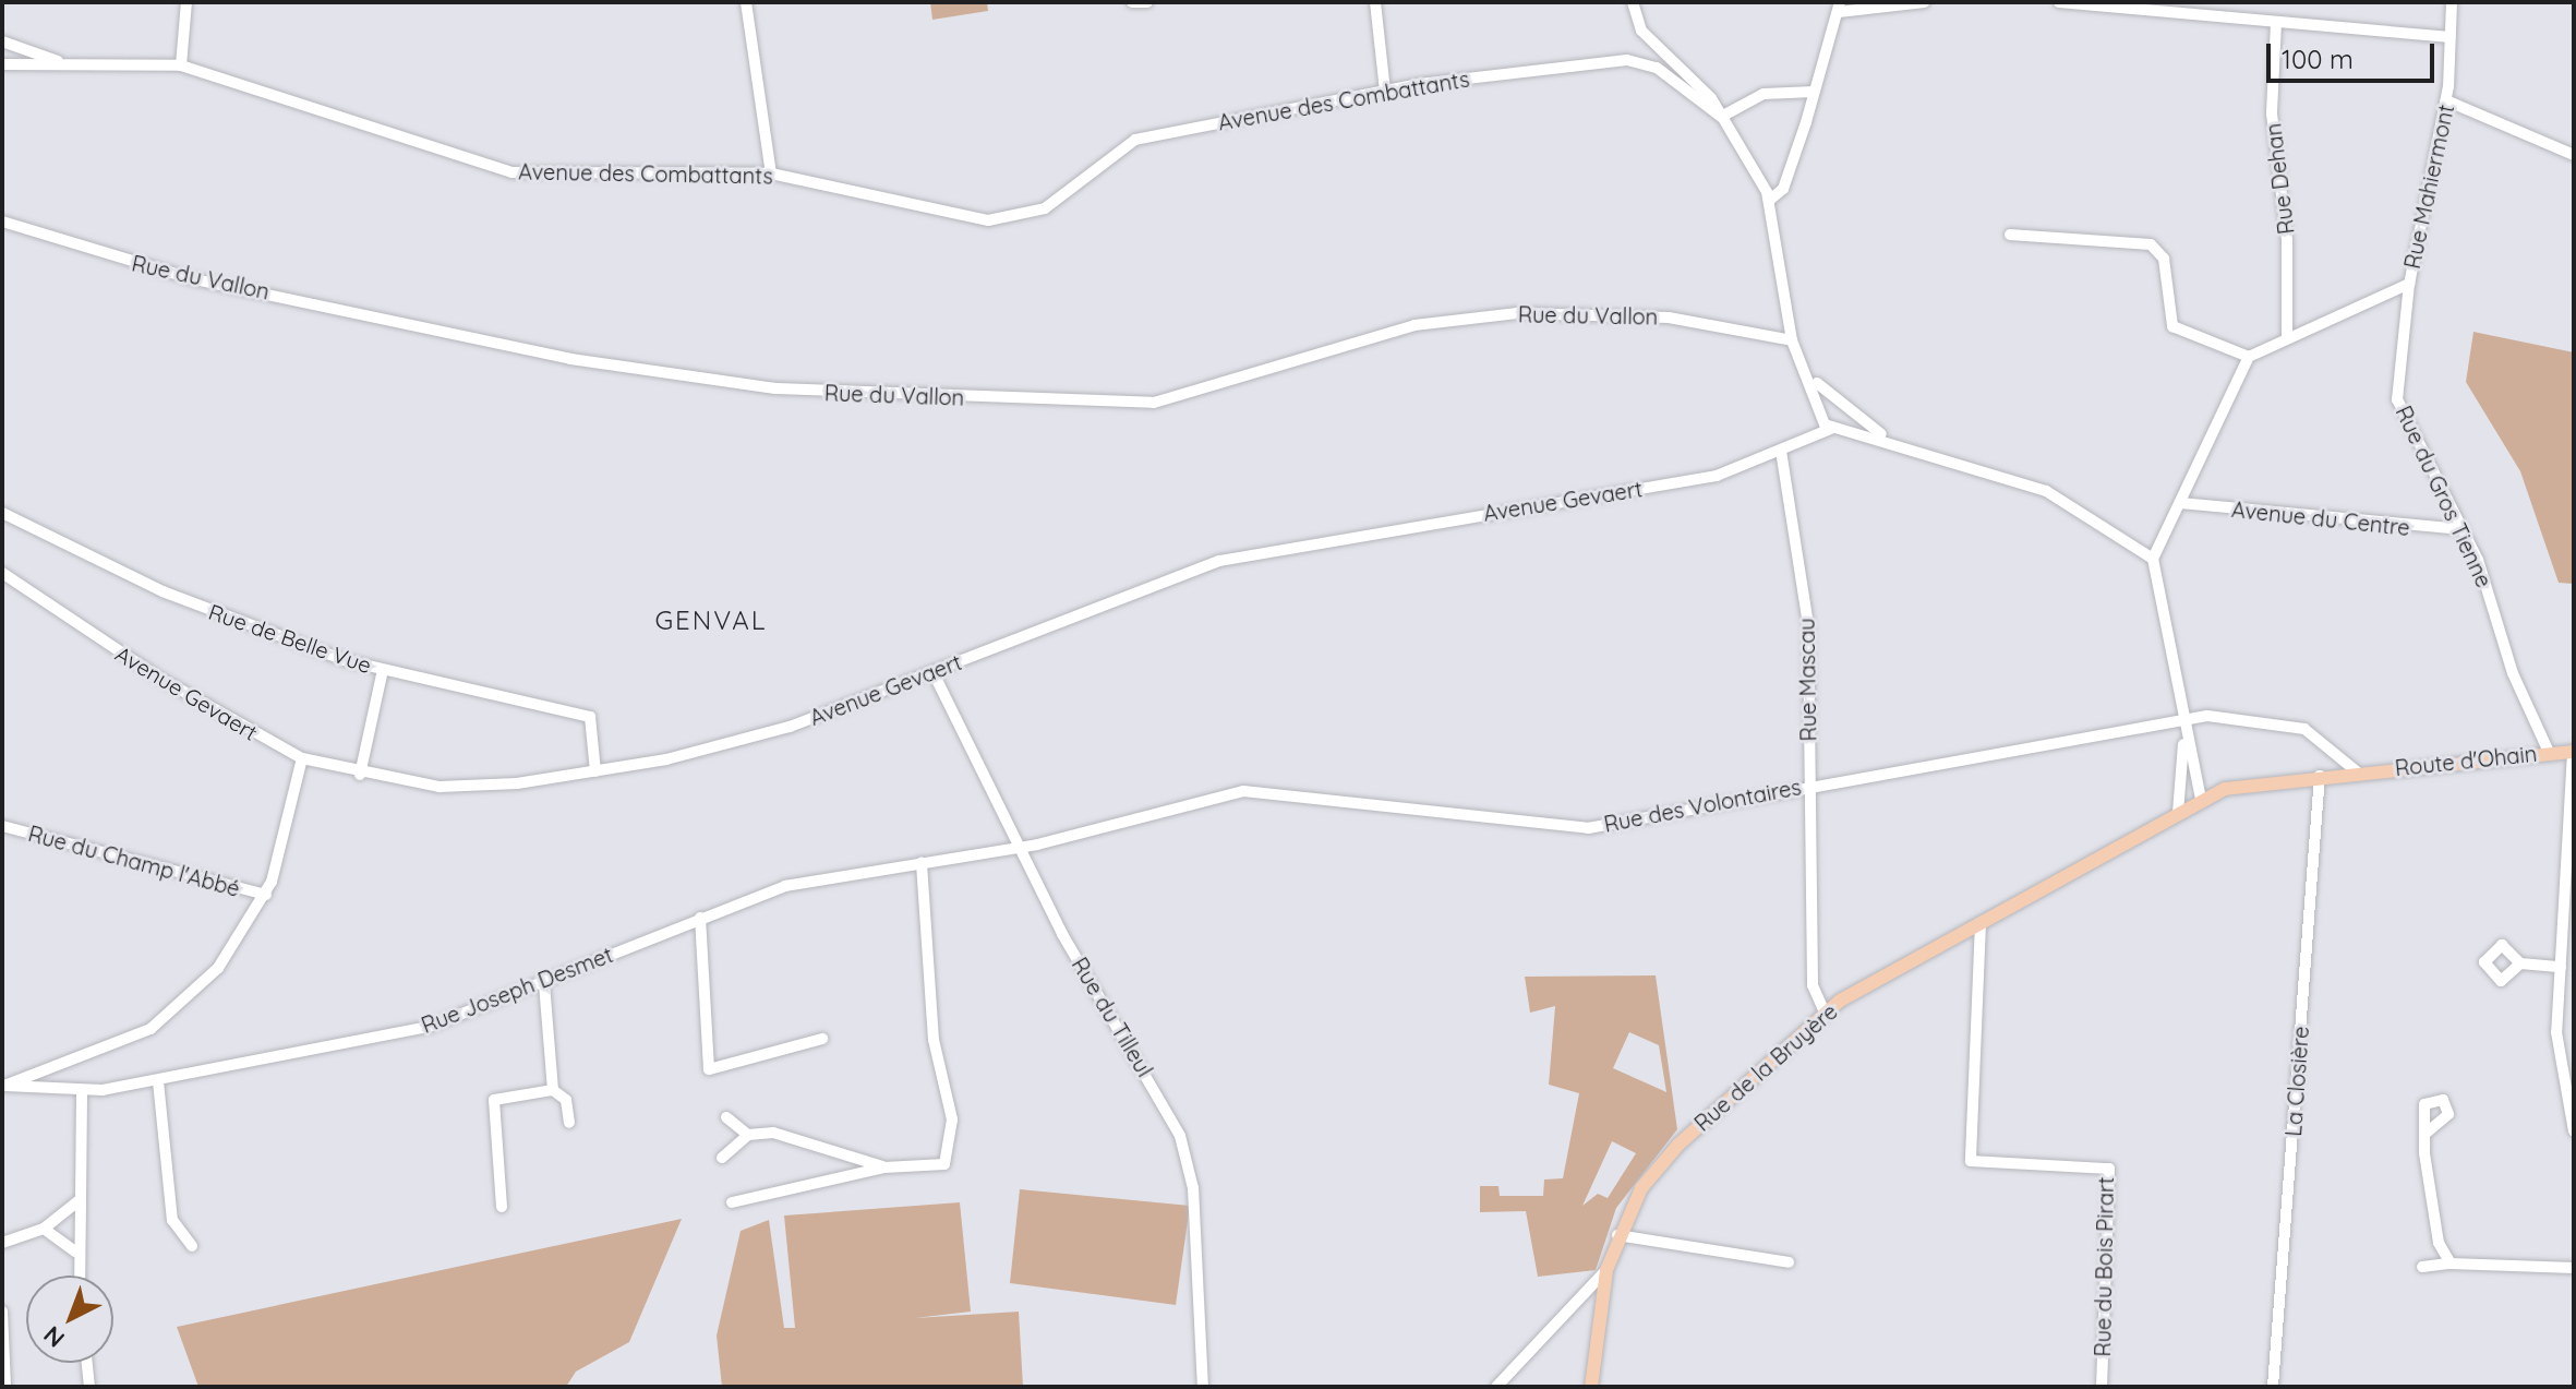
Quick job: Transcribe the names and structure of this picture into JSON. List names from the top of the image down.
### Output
{
  "streets": {
    "main road": ["Route d'Ohain", "Rue de la Bruyère"],
    "street": [
      "Avenue des Combattants",
      "Rue Dehan",
      "Rue Mahiermont",
      "Rue du Vallon",
      "Rue du Gros Tienne",
      "Avenue Gevaert",
      "Avenue du Centre",
      "Rue de Belle Vue",
      "Rue Mascau",
      "Rue des Volontaires",
      "Rue du Champ l'Abbé",
      "Rue Joseph Desmet",
      "Rue du Tilleul",
      "La Closière",
      "Rue du Bois Pirart"
    ]
  },
  "crossings": [
    ["Rue Dehan", "Rue Mahiermont"],
    ["Rue Mahiermont", "Rue du Gros Tienne"],
    ["Rue du Gros Tienne", "Avenue du Centre"],
    ["Rue du Gros Tienne", "Route d'Ohain"],
    ["Avenue Gevaert", "Rue de Belle Vue"],
    ["Avenue Gevaert", "Rue Mascau"],
    ["Avenue Gevaert", "Rue du Tilleul"],
    ["Rue Mascau", "Rue des Volontaires"],
    ["Rue Mascau", "Rue de la Bruyère"],
    ["Route d'Ohain", "Rue de la Bruyère"],
    ["Route d'Ohain", "La Closière"],
    ["Rue des Volontaires", "Rue Joseph Desmet"],
    ["Rue des Volontaires", "Rue du Tilleul"],
    ["Rue Joseph Desmet", "Rue du Tilleul"],
    ["Rue de la Bruyère", "Rue du Bois Pirart"]
  ],
  "districts": ["GENVAL"],
  "scale_bar": "100 m",
  "north": "bottom left"
}
